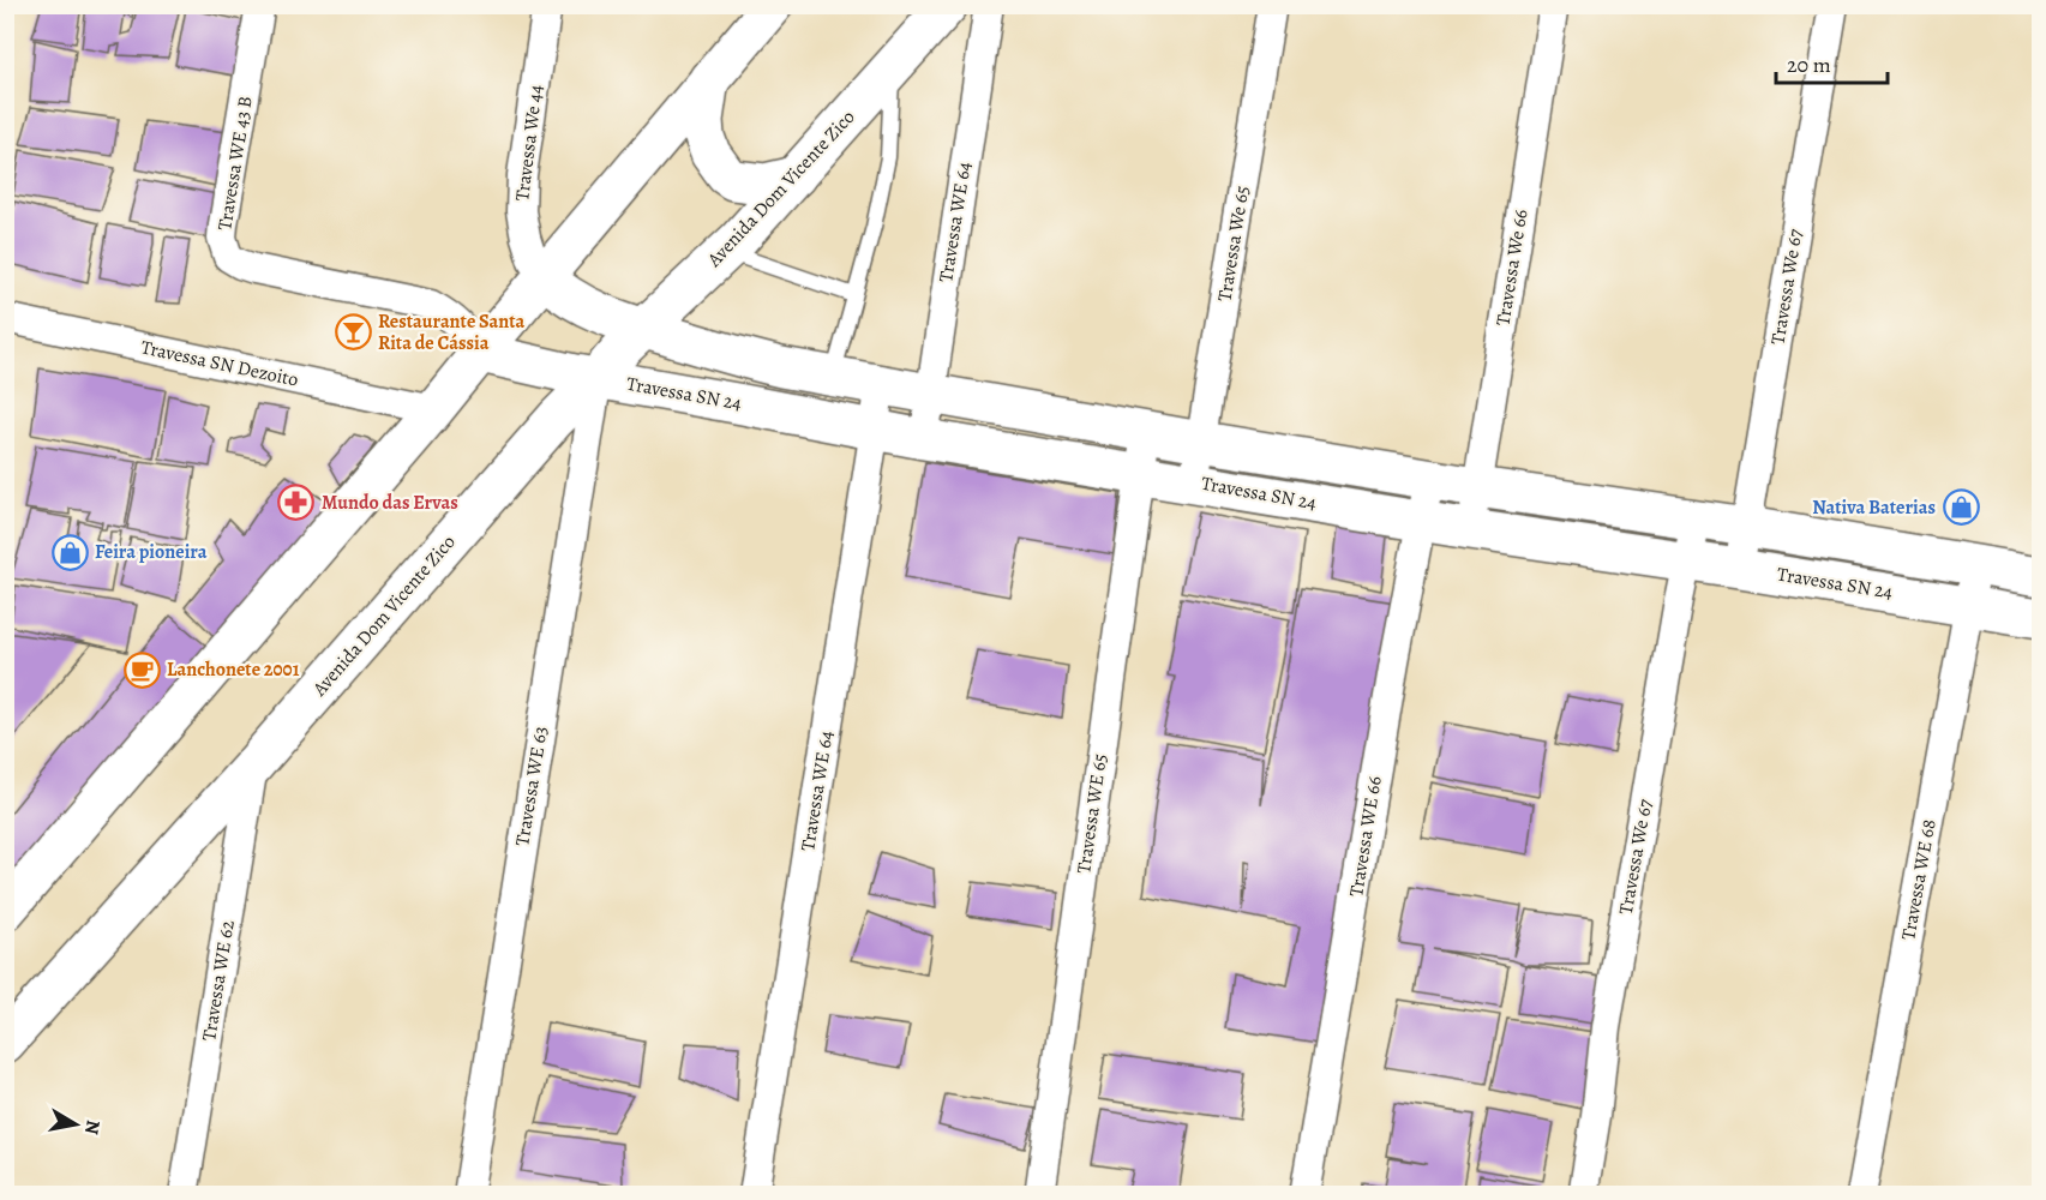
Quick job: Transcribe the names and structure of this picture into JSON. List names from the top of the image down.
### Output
{
  "streets": {
    "main road": ["Avenida Dom Vicente Zico", "Travessa SN 24"],
    "street": [
      "Travessa We 44",
      "Travessa WE 43 B",
      "Travessa WE 64",
      "Travessa We 65",
      "Travessa We 66",
      "Travessa We 67",
      "Travessa SN Dezoito",
      "Travessa WE 63",
      "Travessa WE 65",
      "Travessa WE 66",
      "Travessa WE 68",
      "Travessa WE 62"
    ]
  },
  "crossings": [
    ["Travessa We 44", "Travessa SN 24"],
    ["Travessa WE 43 B", "Travessa SN 24"],
    ["Avenida Dom Vicente Zico", "Travessa SN 24"],
    ["Avenida Dom Vicente Zico", "Travessa WE 63"],
    ["Avenida Dom Vicente Zico", "Travessa WE 62"],
    ["Travessa WE 64", "Travessa SN 24"],
    ["Travessa We 65", "Travessa SN 24"],
    ["Travessa We 66", "Travessa SN 24"],
    ["Travessa We 67", "Travessa SN 24"],
    ["Travessa SN 24", "Travessa WE 63"],
    ["Travessa SN 24", "Travessa WE 65"],
    ["Travessa SN 24", "Travessa WE 66"],
    ["Travessa SN 24", "Travessa WE 68"]
  ],
  "places": {
    "bar": ["Restaurante Santa Rita de Cássia"],
    "pharmacy": ["Mundo das Ervas"],
    "shop": ["Nativa Baterias", "Feira pioneira"],
    "cafe": ["Lanchonete 2001"]
  },
  "scale_bar": "20 m",
  "north": "right"
}
